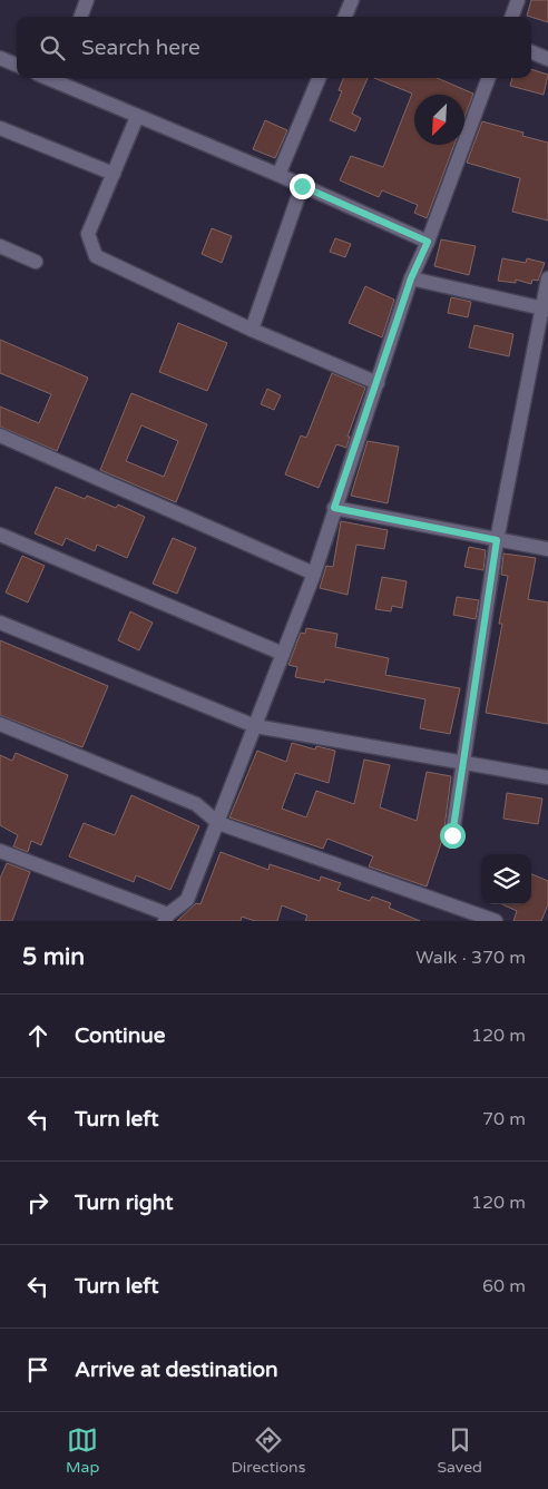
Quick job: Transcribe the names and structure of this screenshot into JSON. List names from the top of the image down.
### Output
{
  "north": "bottom left",
  "page": {
    "search": "Search here",
    "heading": ["5 min", "Walk · 370 m"],
    "list": [
      ["Continue", "120 m"],
      ["Turn left", "70 m"],
      ["Turn right", "120 m"],
      ["Turn left", "60 m"],
      "Arrive at destination"
    ],
    "nav": ["Map", "Directions", "Saved"]
  }
}
